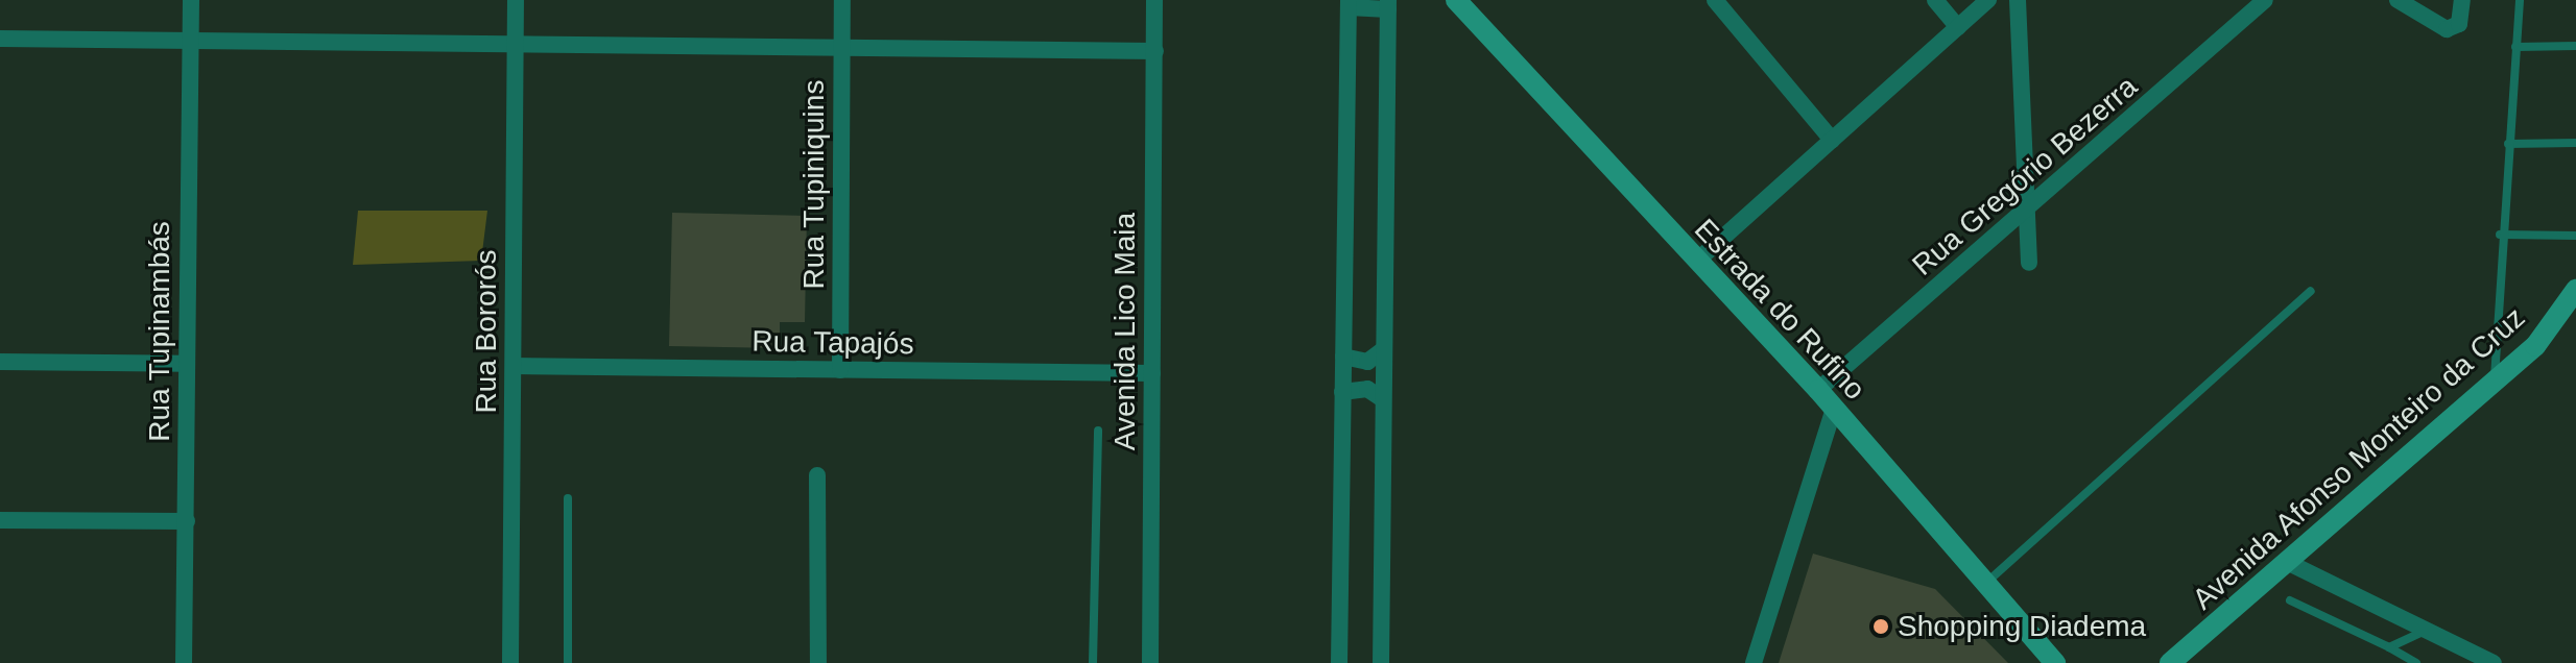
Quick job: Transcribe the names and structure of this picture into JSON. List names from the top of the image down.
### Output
{
  "streets": {
    "street": [
      "Rua Gregório Bezerra",
      "Rua Tupiniquins",
      "Estrada do Rufino",
      "Rua Tupinambás",
      "Rua Bororós",
      "Avenida Lico Maia",
      "Rua Tapajós",
      "Avenida Afonso Monteiro da Cruz"
    ]
  },
  "crossings": [
    ["Rua Gregório Bezerra", "Estrada do Rufino"],
    ["Rua Tupiniquins", "Rua Tapajós"],
    ["Rua Bororós", "Rua Tapajós"],
    ["Avenida Lico Maia", "Rua Tapajós"]
  ],
  "places": ["Shopping Diadema"]
}
